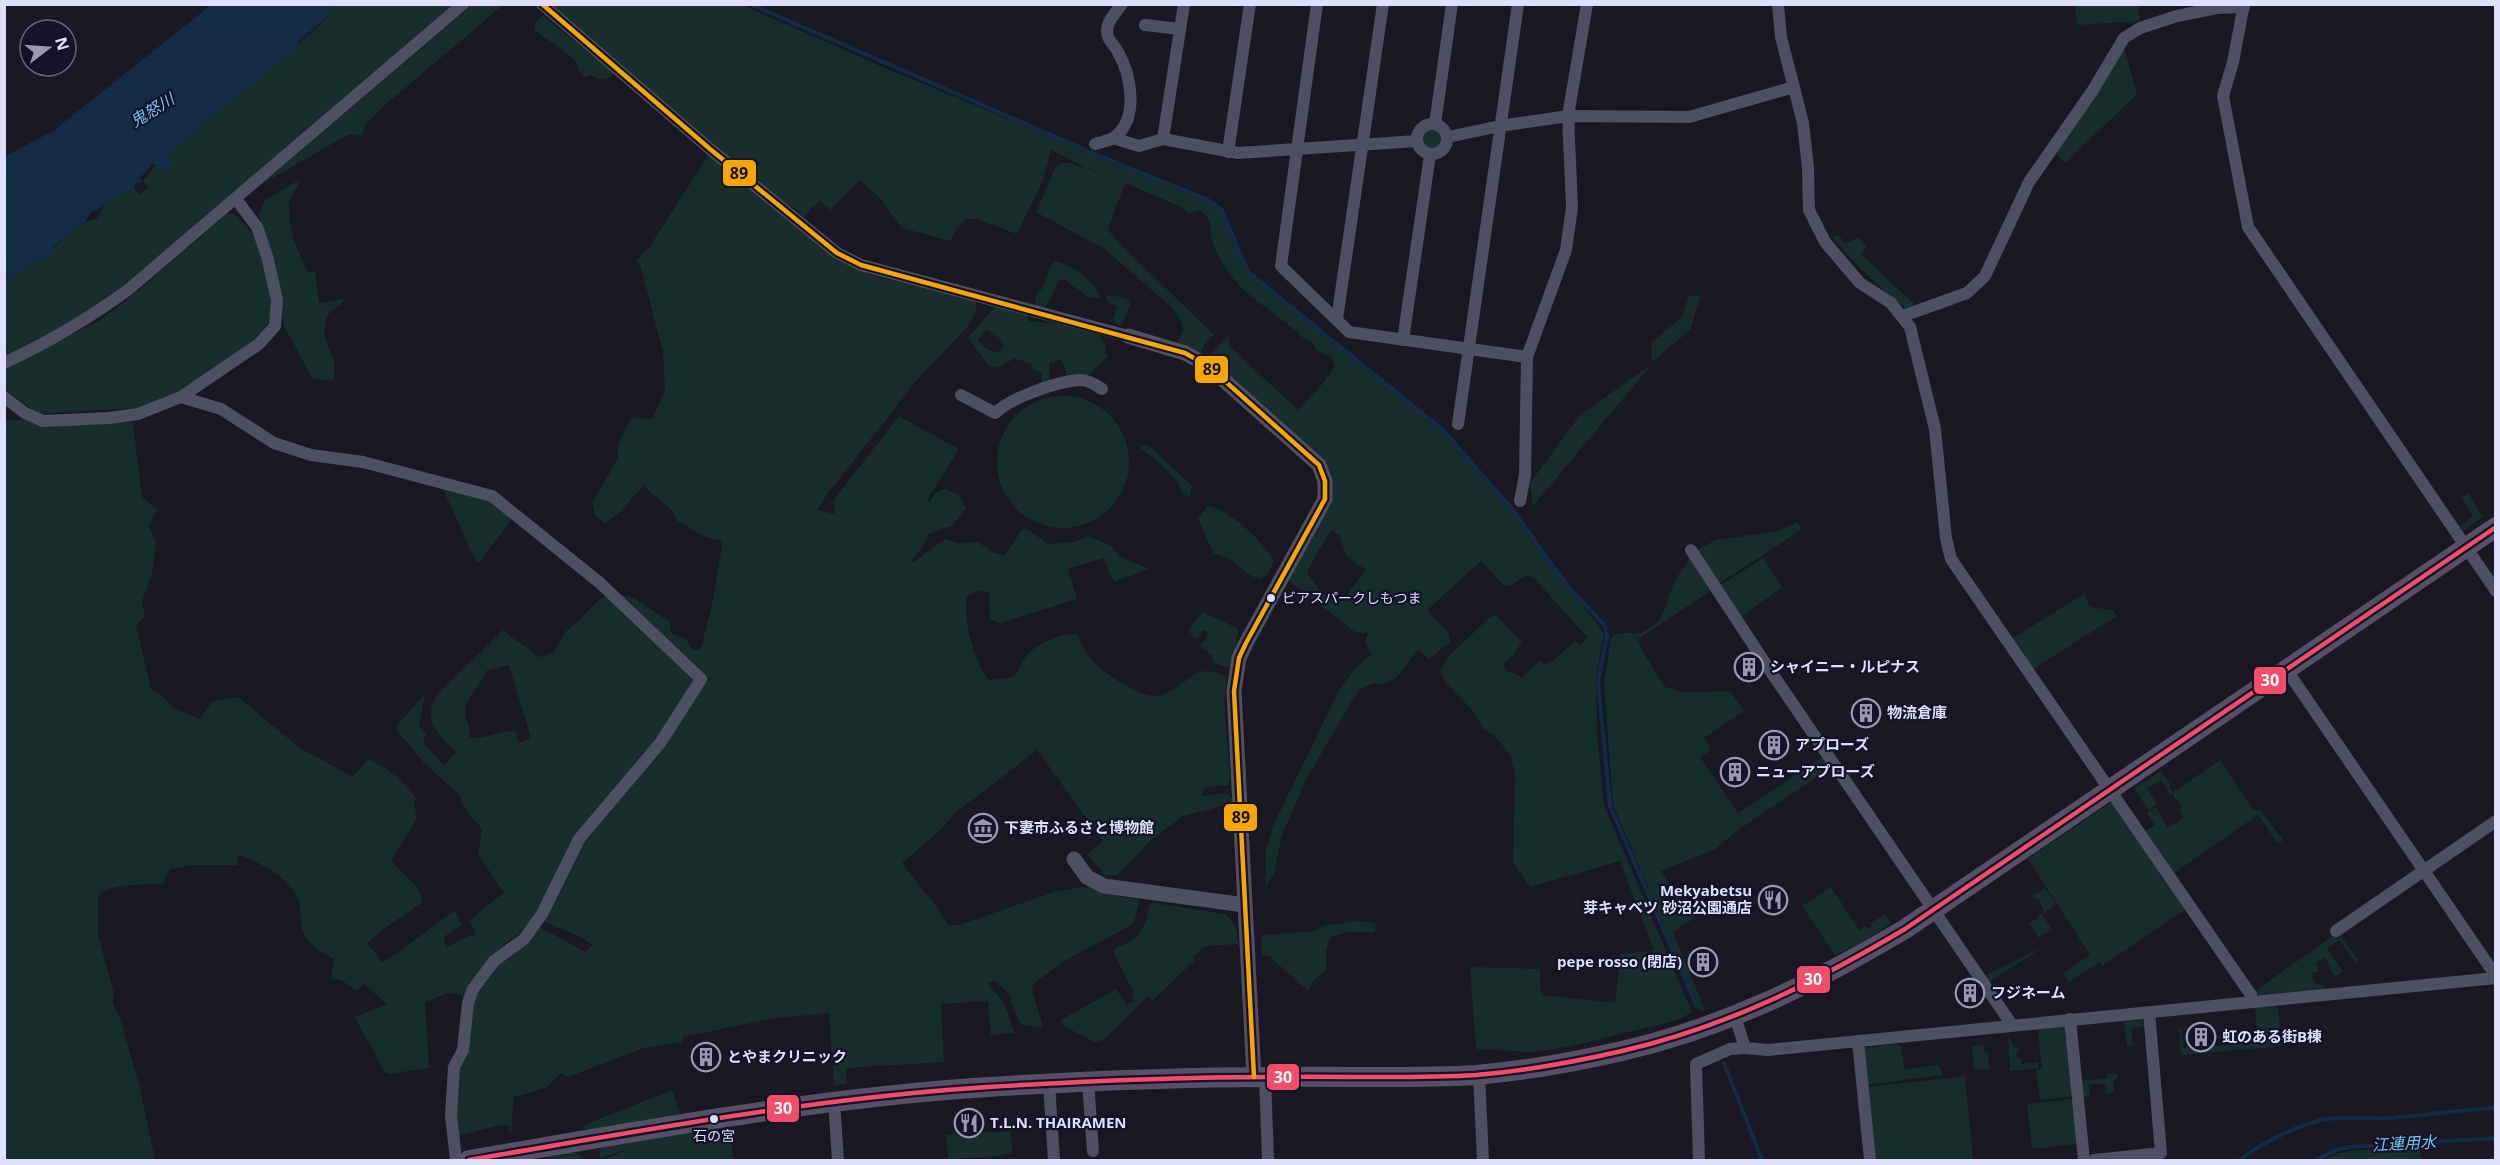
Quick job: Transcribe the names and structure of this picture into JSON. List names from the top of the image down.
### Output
{
  "water": ["鬼怒川", "江連用水"],
  "places": {
    "other": ["ビアスパークしもつま", "石の宮"],
    "building": [
      "シャイニー・ルピナス",
      "物流倉庫",
      "アプローズ",
      "ニューアプローズ",
      "pepe rosso (閉店)",
      "フジネーム",
      "虹のある街B棟",
      "とやまクリニック"
    ],
    "museum": ["下妻市ふるさと博物館"],
    "restaurant": ["Mekyabetsu 芽キャベツ 砂沼公園通店", "T.L.N. THAIRAMEN"]
  },
  "lines": ["transit line 89", "transit line 30"],
  "north": "right"
}
